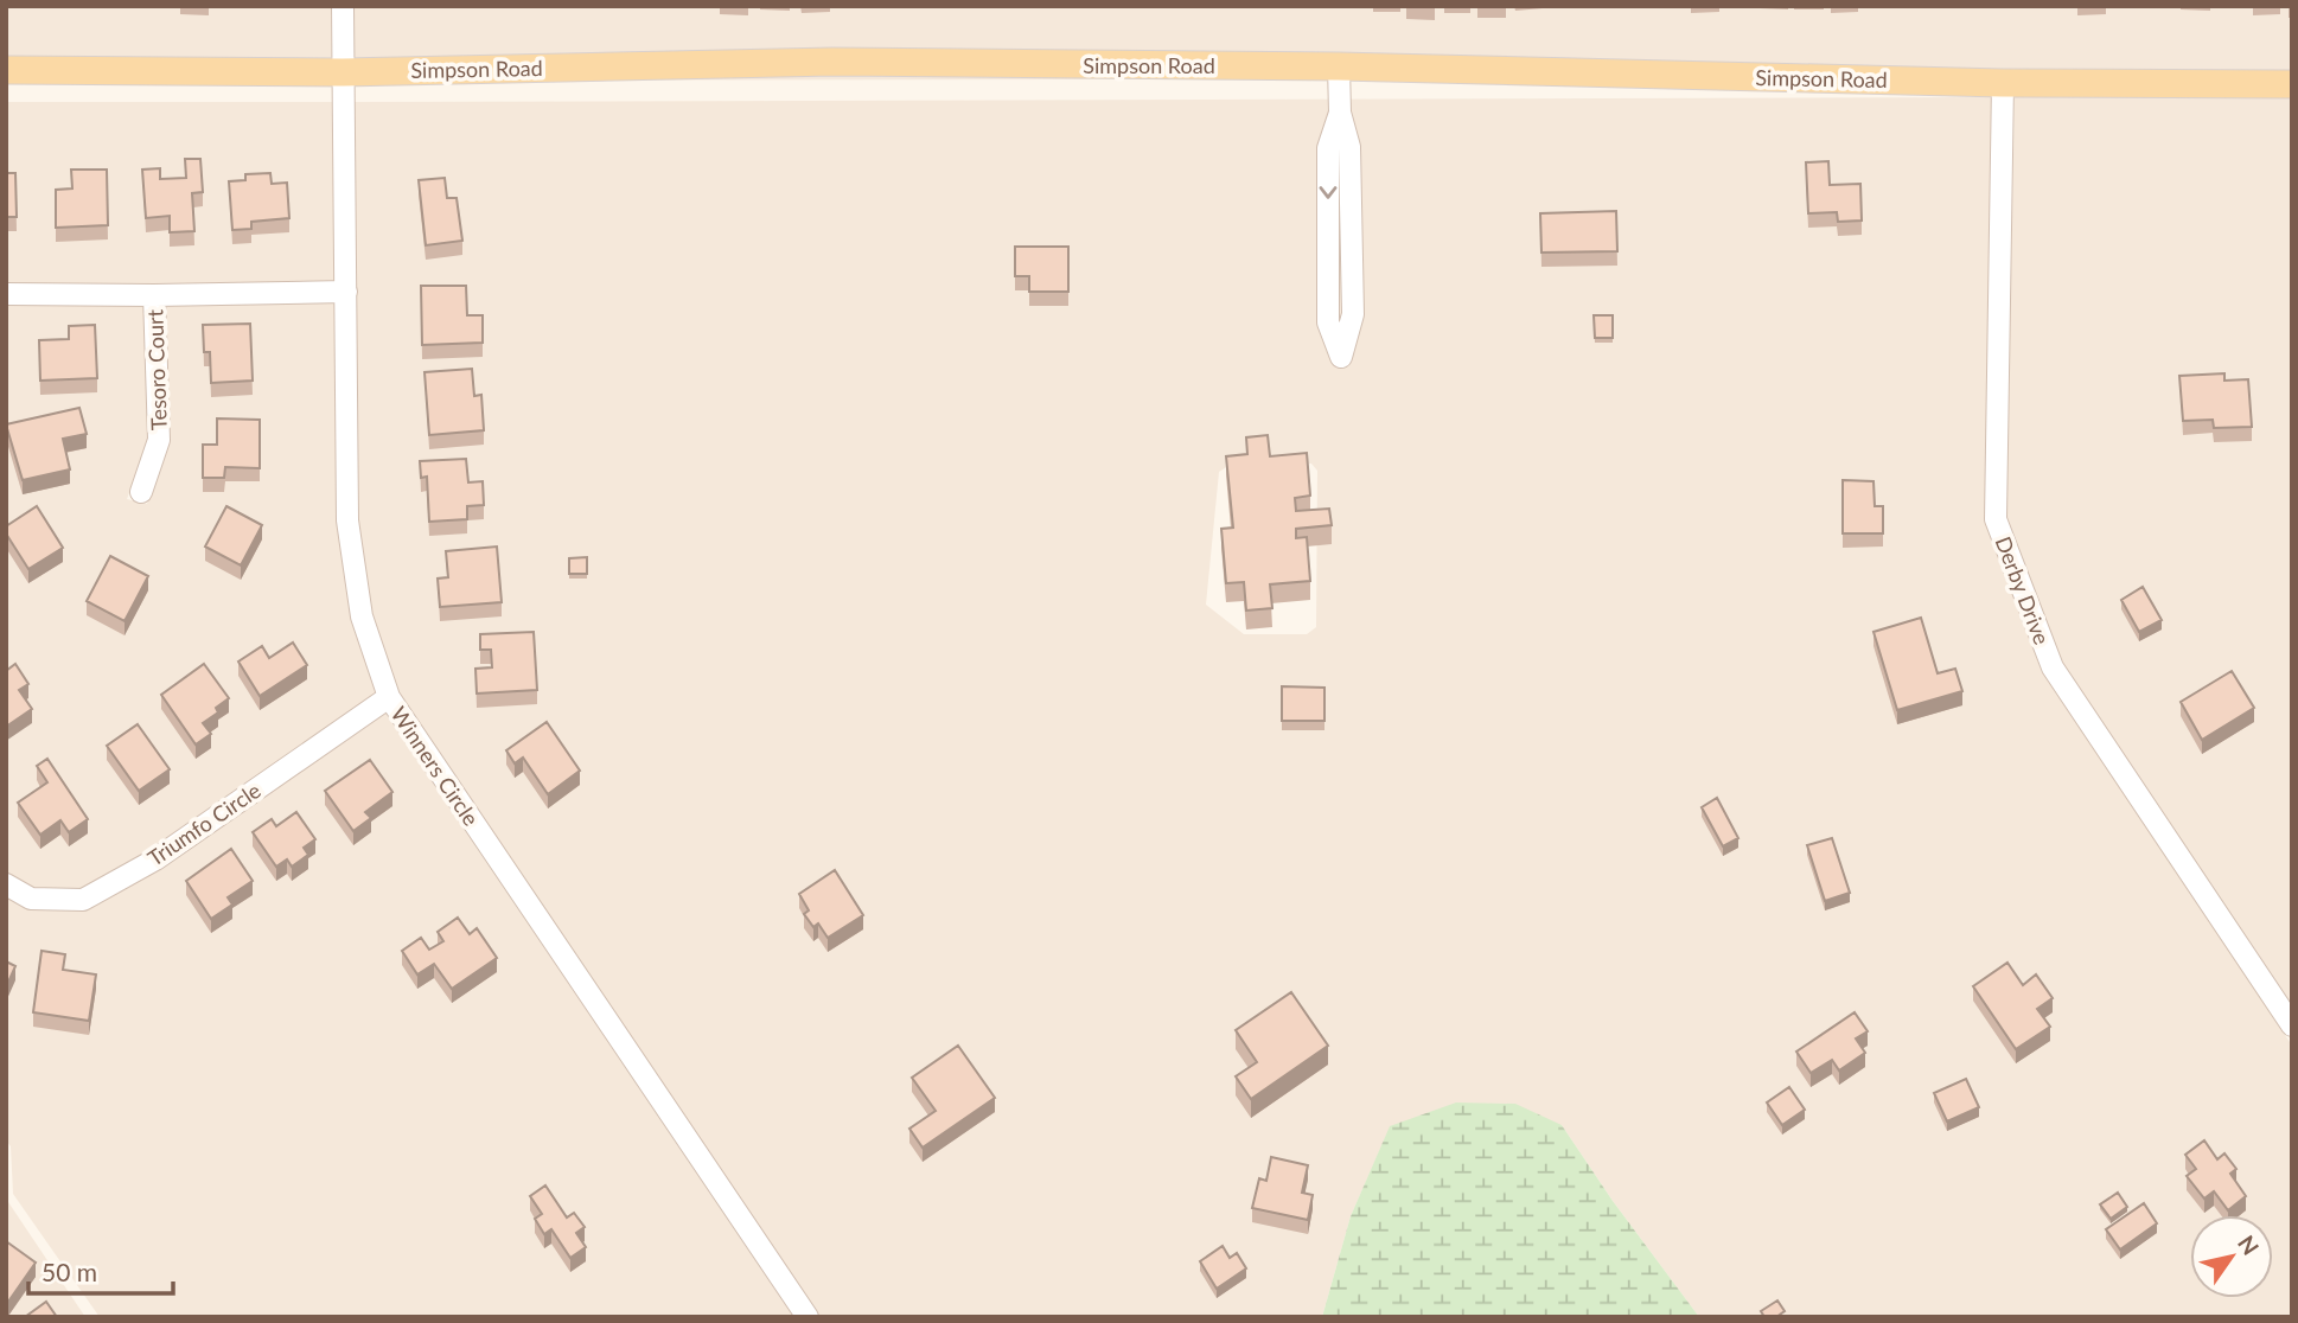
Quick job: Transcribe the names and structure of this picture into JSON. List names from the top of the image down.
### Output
{
  "streets": {
    "main road": ["Simpson Road"],
    "street": [
      "Tesoro Court",
      "Derby Drive",
      "Winners Circle",
      "Triumfo Circle"
    ]
  },
  "crossings": [
    ["Simpson Road", "Derby Drive"],
    ["Simpson Road", "Winners Circle"],
    ["Winners Circle", "Triumfo Circle"]
  ],
  "scale_bar": "50 m",
  "north": "top right"
}
